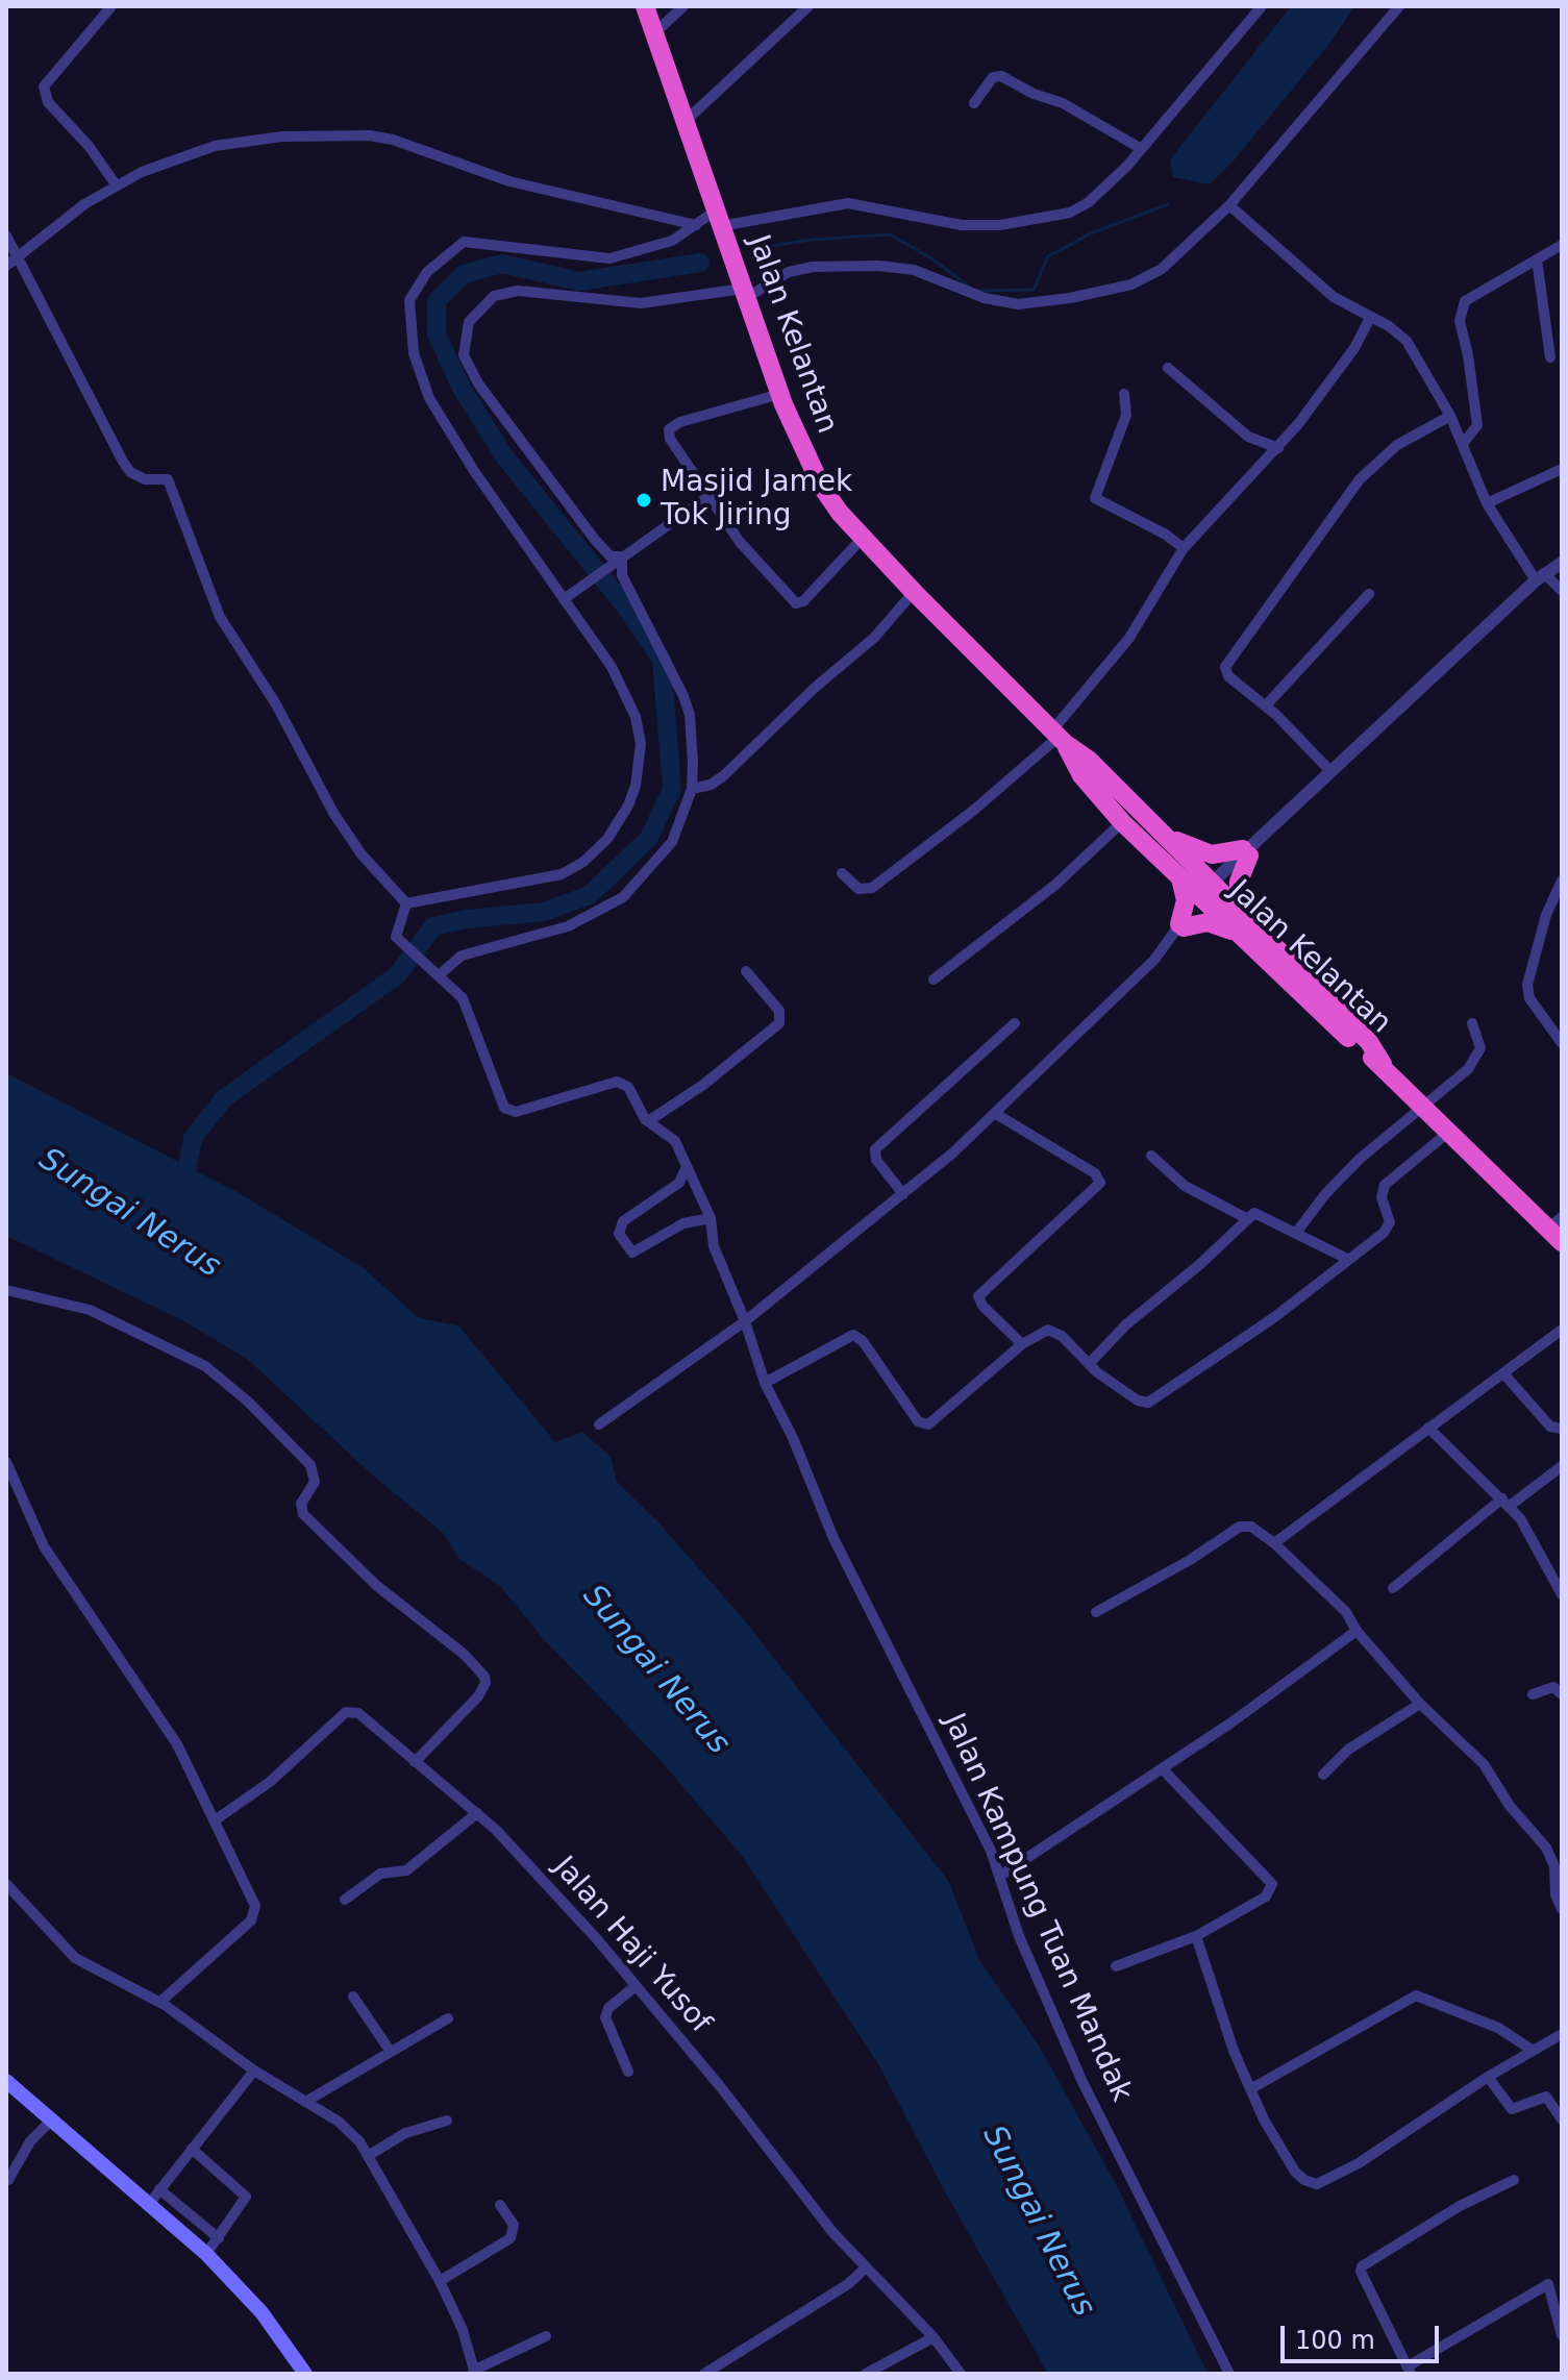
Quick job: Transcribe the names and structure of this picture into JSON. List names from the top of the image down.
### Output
{
  "streets": {
    "highway": ["Jalan Kelantan"],
    "street": ["Jalan Kampung Tuan Mandak", "Jalan Haji Yusof"]
  },
  "water": ["Sungai Nerus"],
  "places": ["Masjid Jamek Tok Jiring"],
  "scale_bar": "100 m"
}
